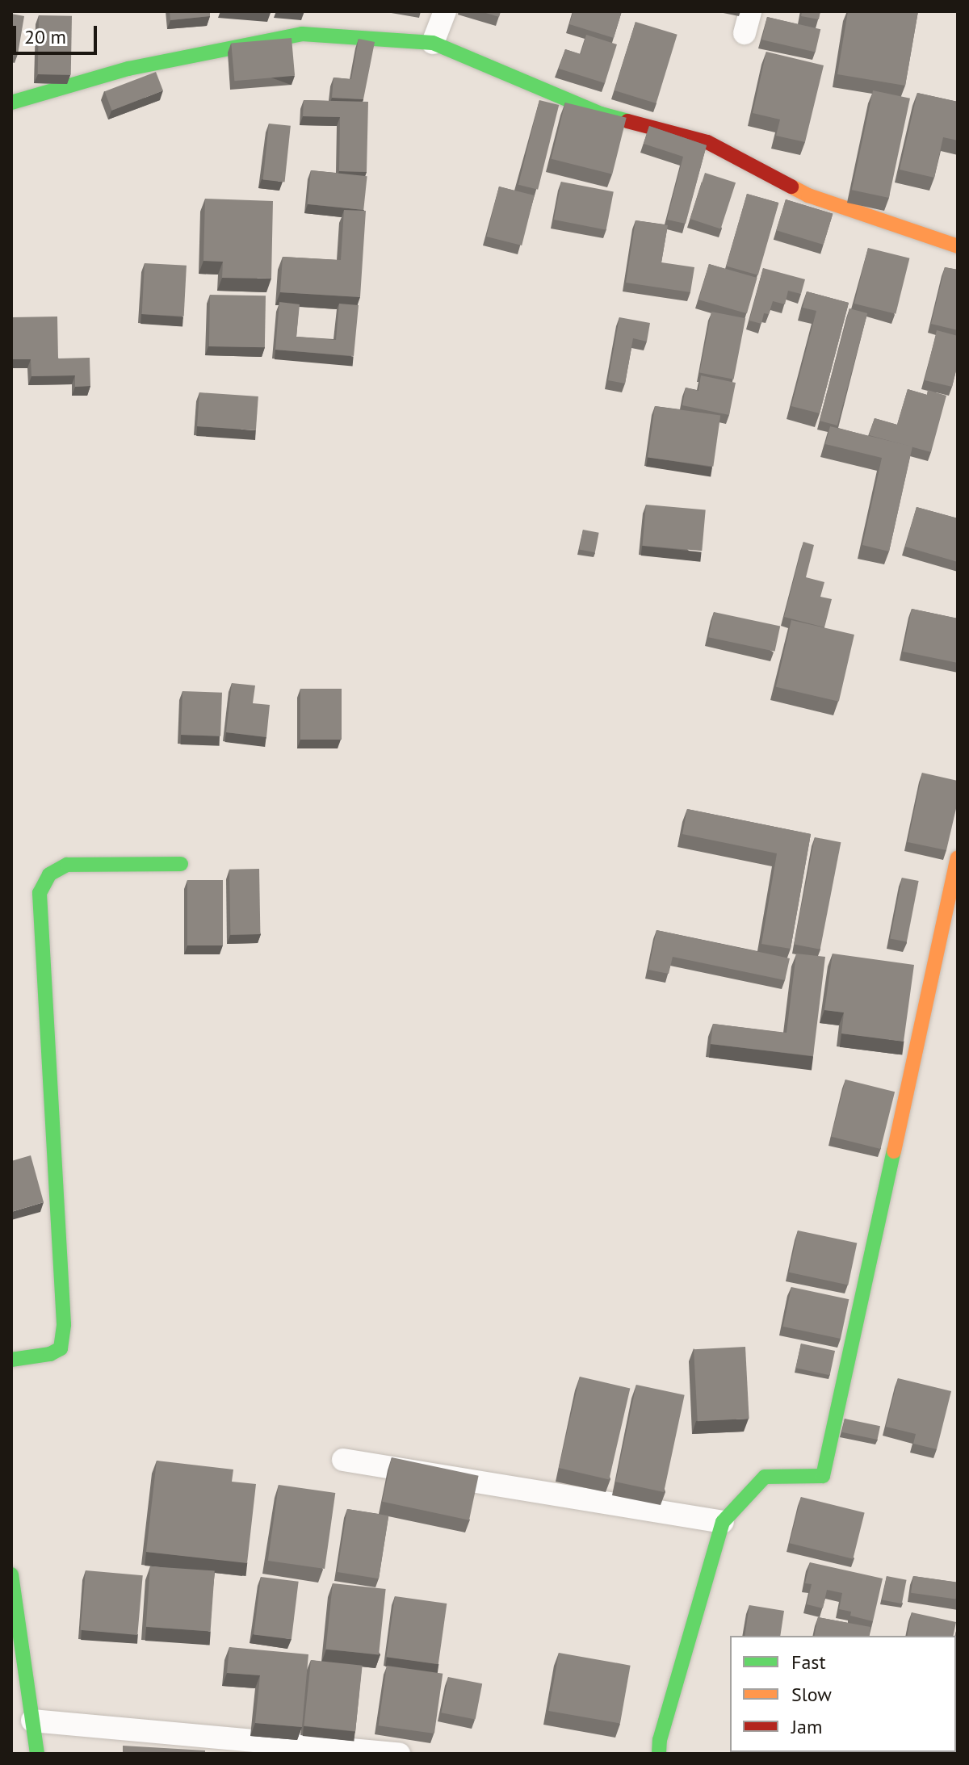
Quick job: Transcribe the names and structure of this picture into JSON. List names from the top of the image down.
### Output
{
  "legend": ["Fast", "Slow", "Jam"],
  "scale_bar": "20 m"
}
